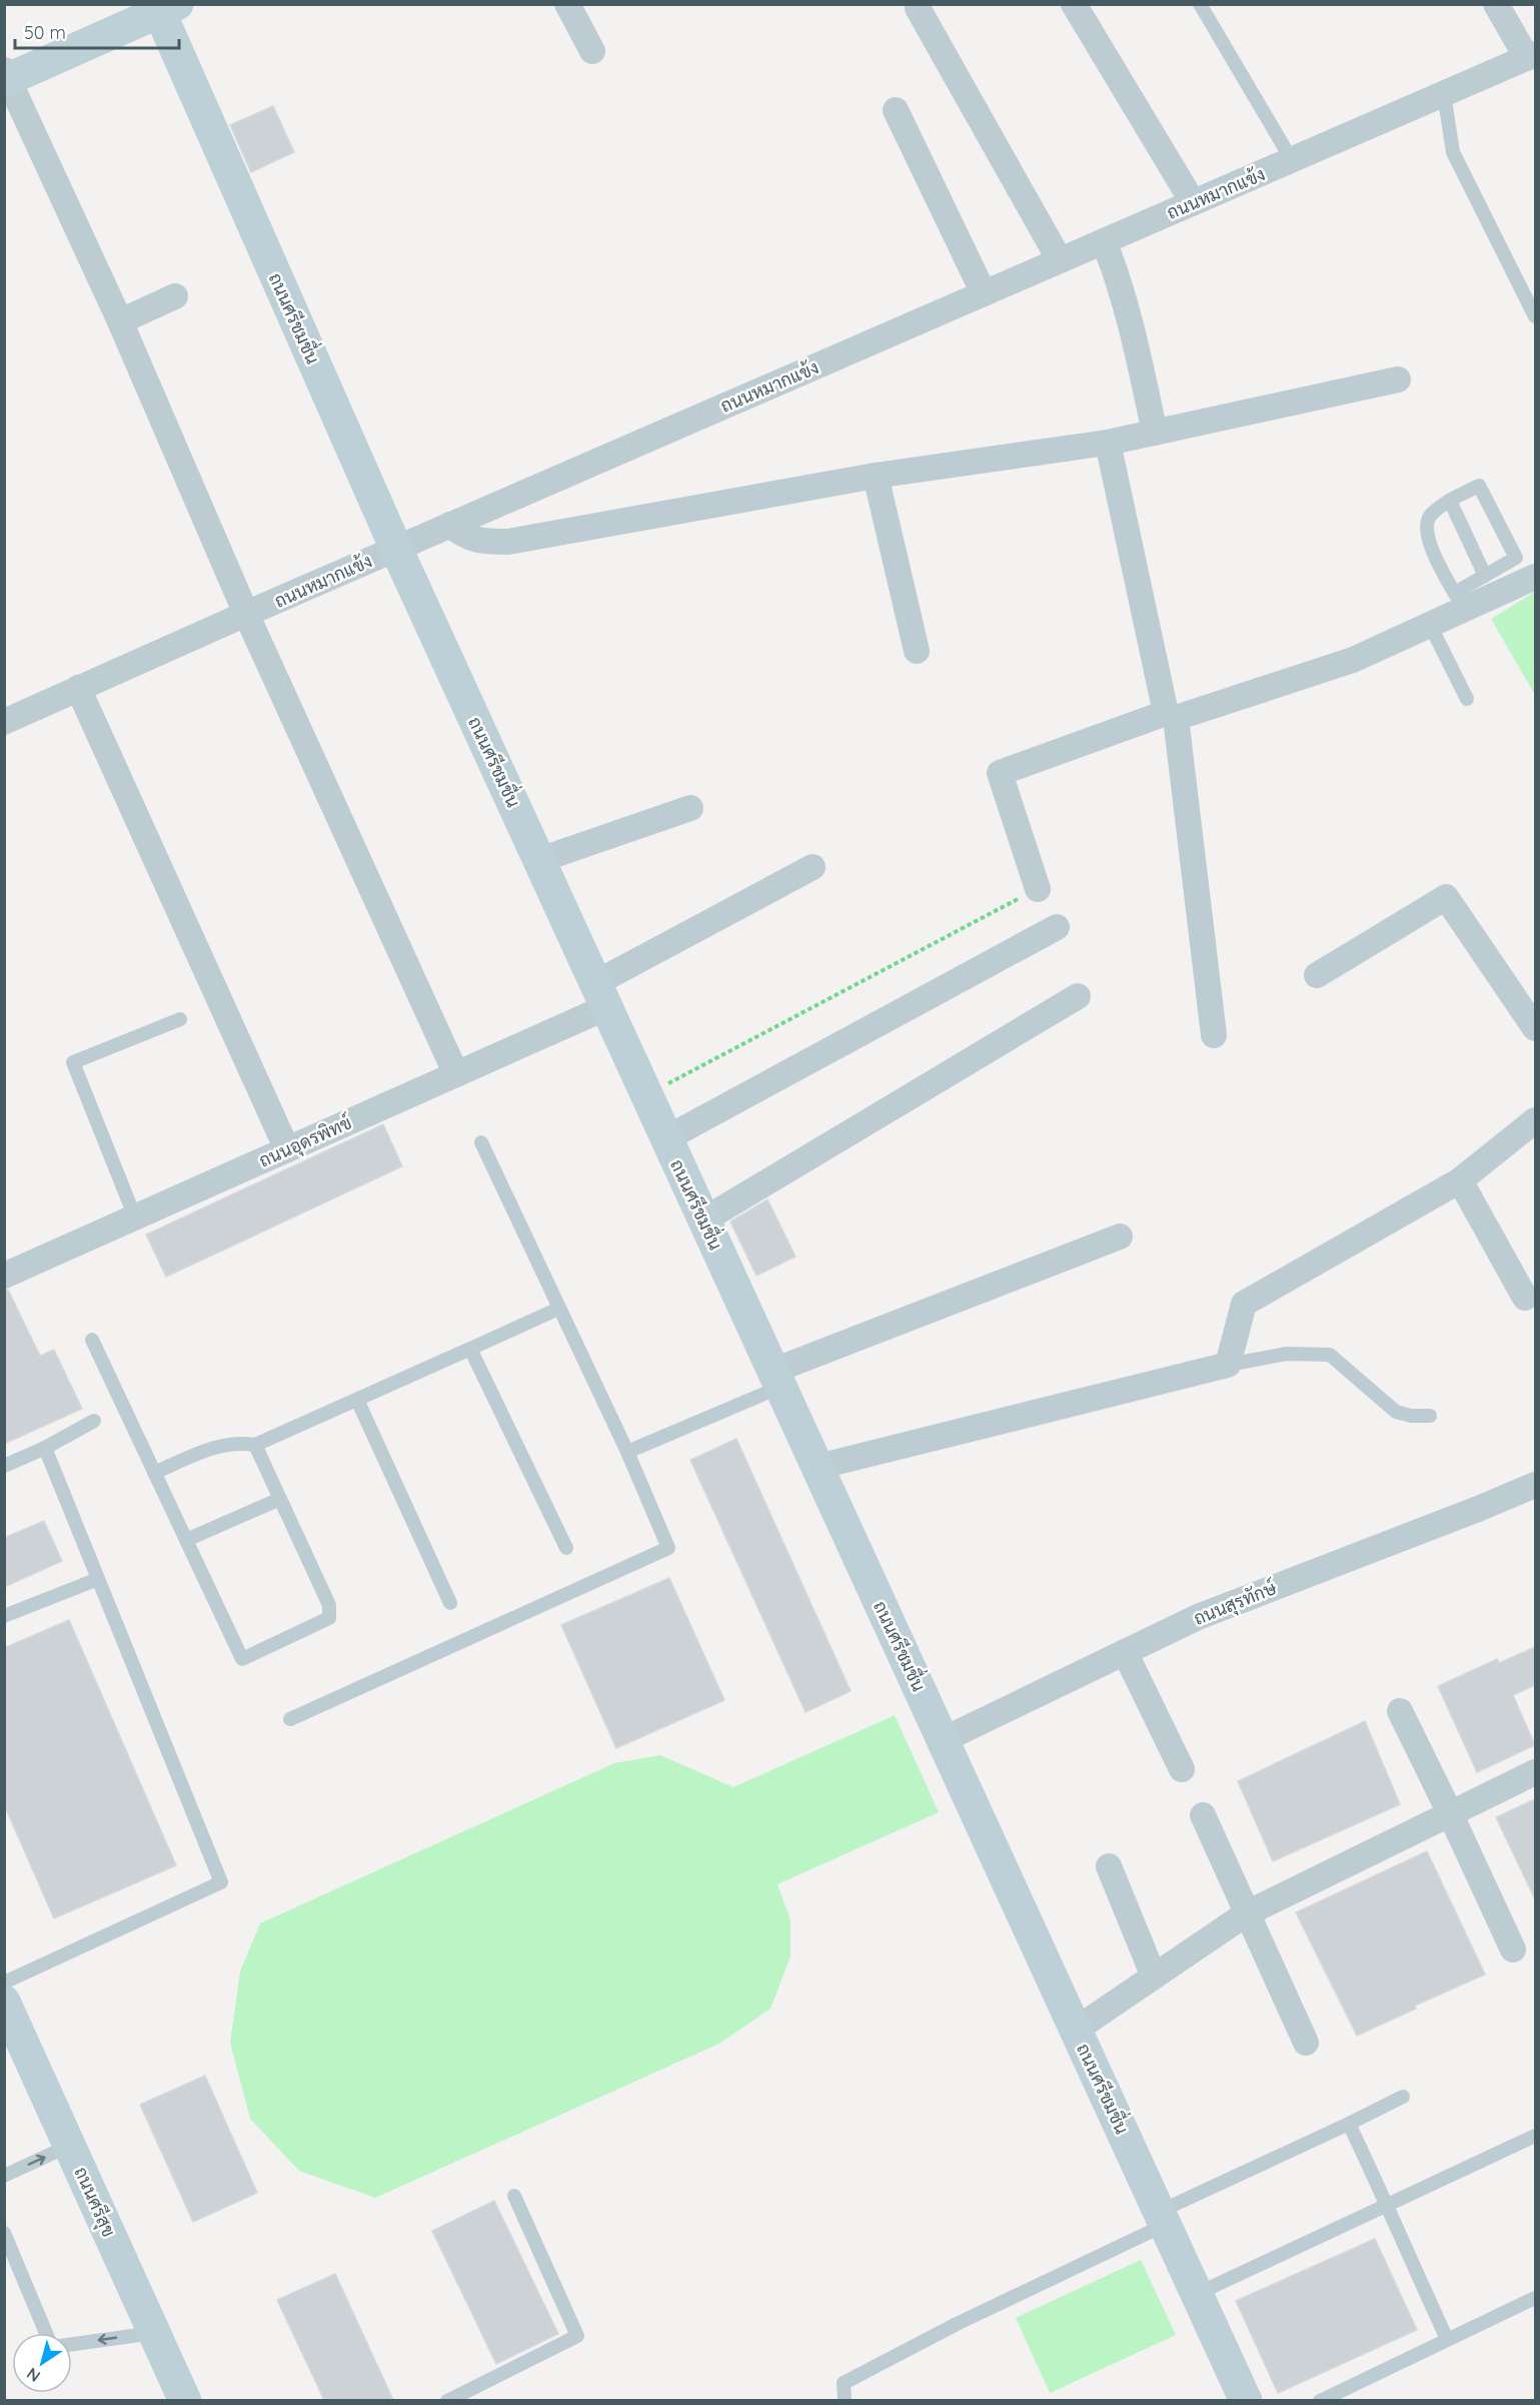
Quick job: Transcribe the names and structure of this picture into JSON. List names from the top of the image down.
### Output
{
  "streets": {
    "street": [
      "ถนนหมากแข้ง",
      "ถนนศรีชมชื่น",
      "ถนนอุดรพิทข์",
      "ถนนสุรทักษ์",
      "ถนนศรีสุข"
    ]
  },
  "crossings": [
    ["ถนนหมากแข้ง", "ถนนศรีชมชื่น"],
    ["ถนนศรีชมชื่น", "ถนนอุดรพิทข์"],
    ["ถนนศรีชมชื่น", "ถนนสุรทักษ์"]
  ],
  "scale_bar": "50 m",
  "north": "bottom left"
}
